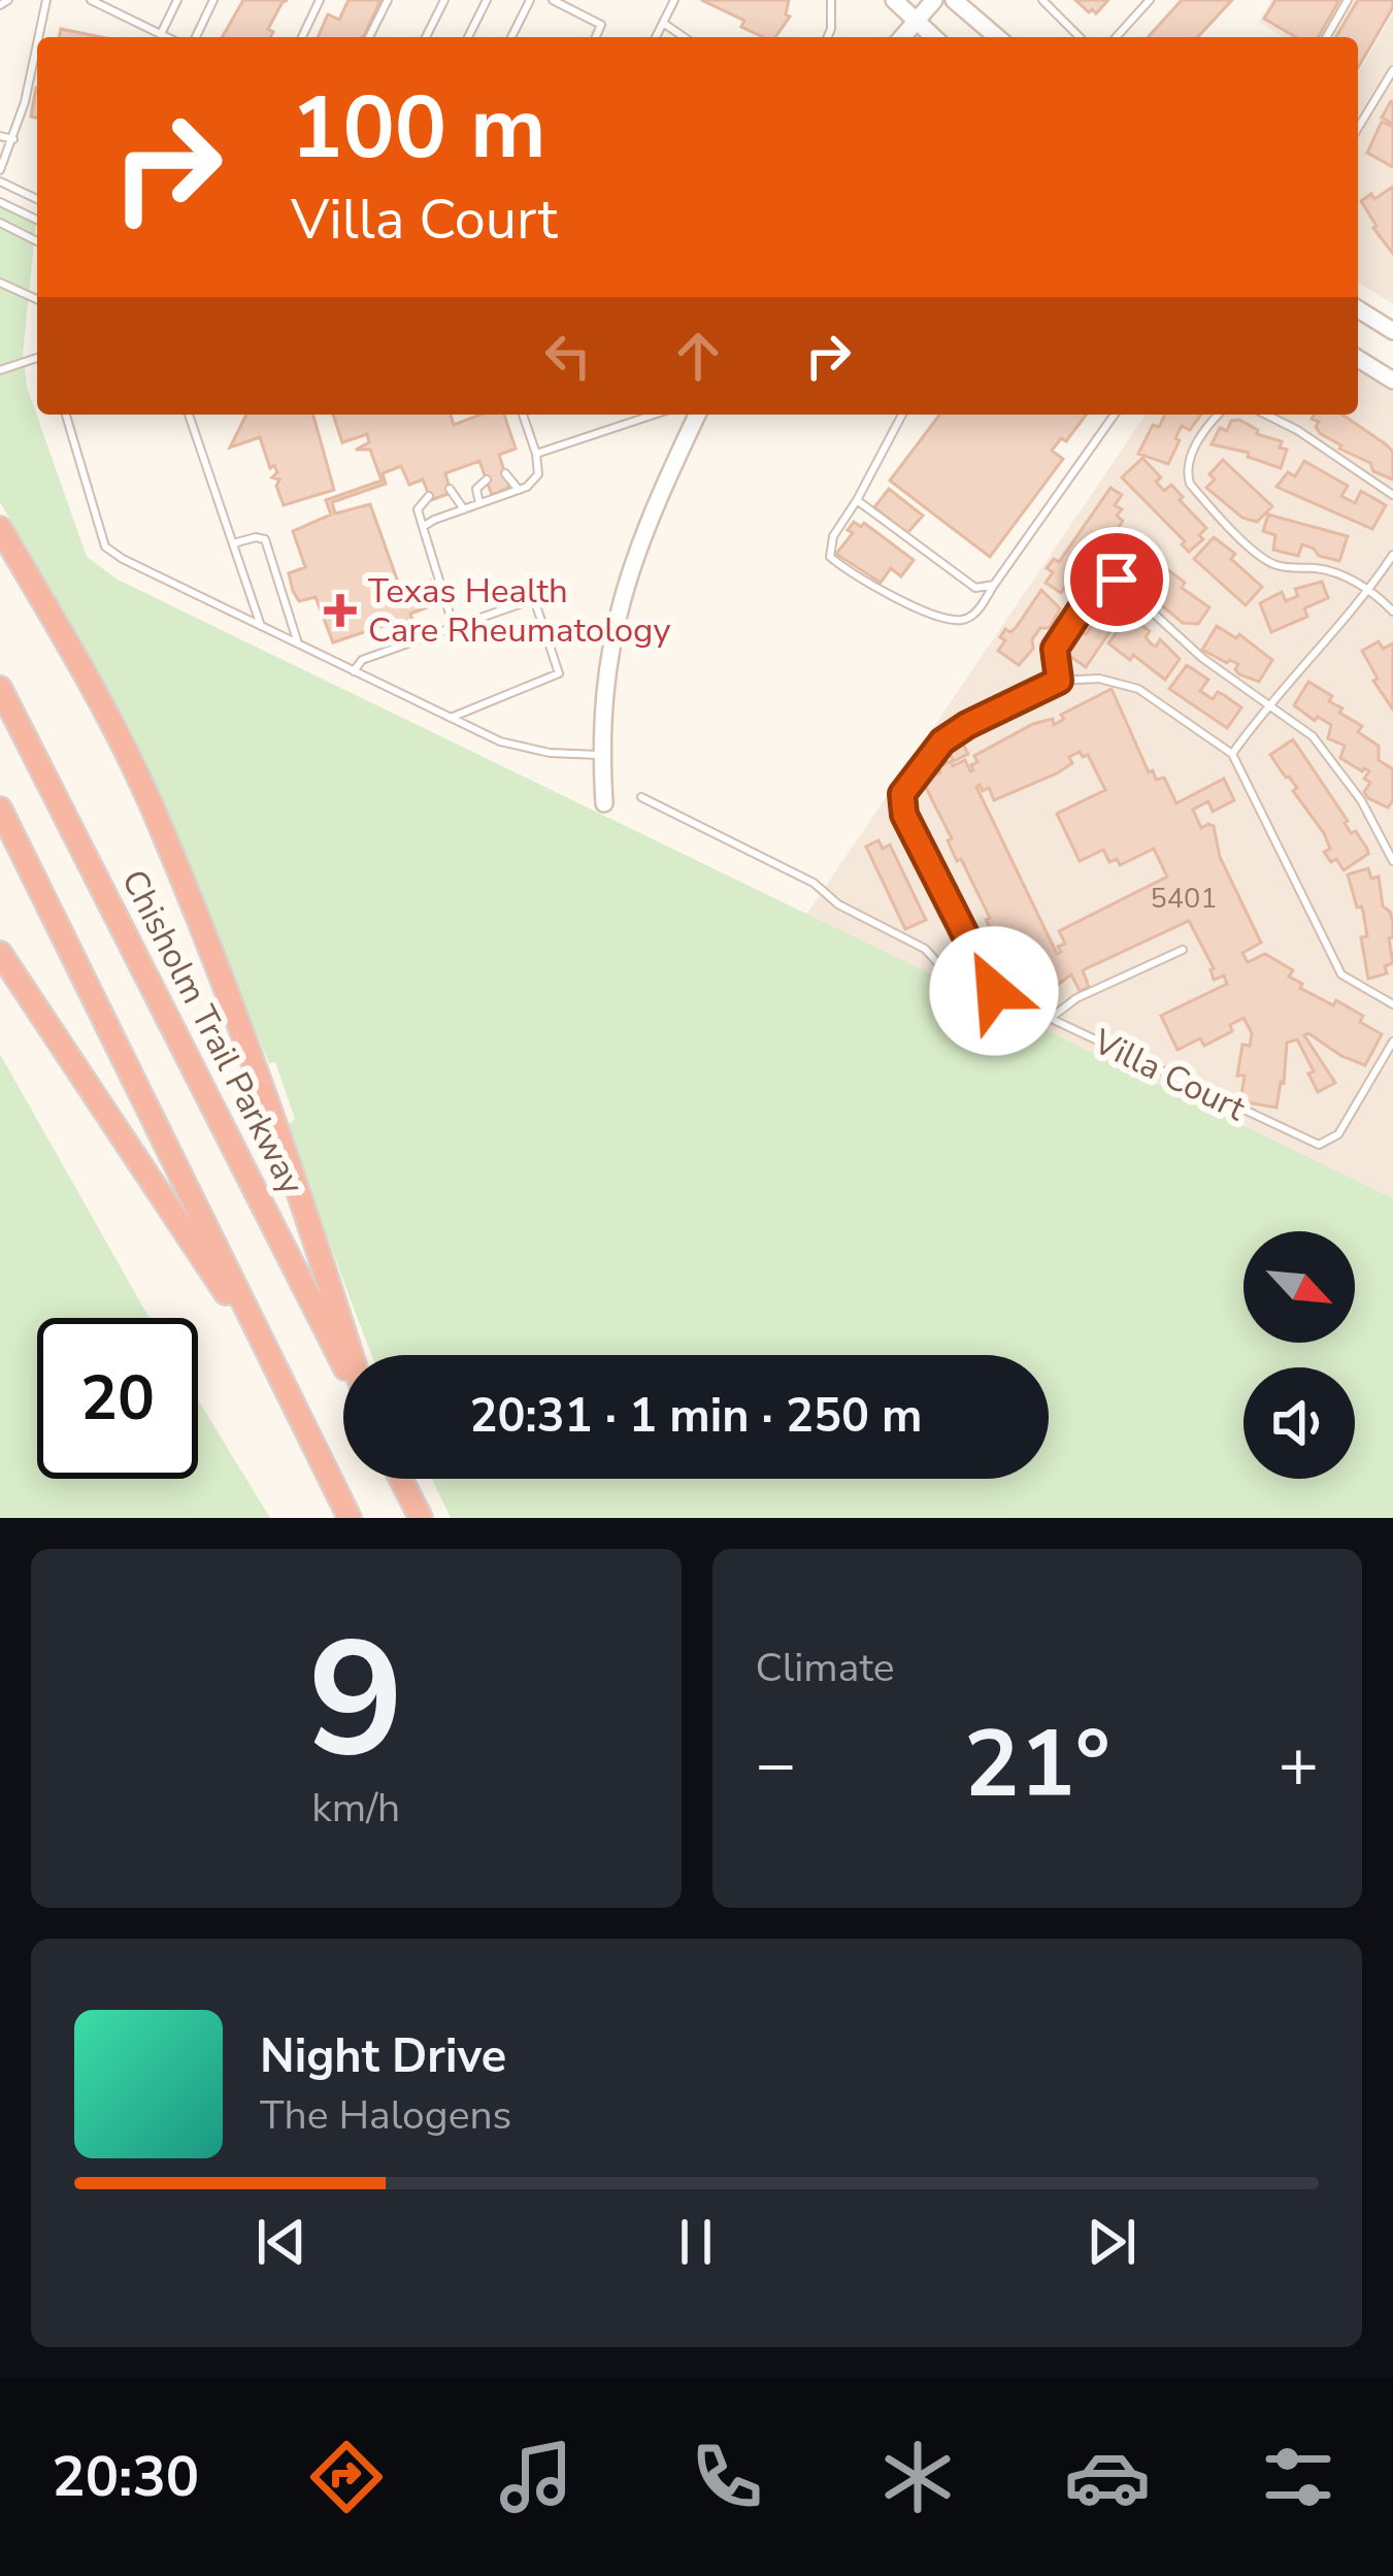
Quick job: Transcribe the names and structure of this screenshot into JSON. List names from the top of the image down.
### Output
{
  "streets": {
    "highway": ["Chisholm Trail Parkway"],
    "lane": ["Villa Court"]
  },
  "places": {
    "health": ["Texas Health Care Rheumatology"]
  },
  "house_numbers": ["5401"],
  "north": "bottom right",
  "page": {
    "turn": ["100 m", "Villa Court"],
    "limit": "20",
    "trip": "20:31 · 1 min · 250 m",
    "tile": [
      ["9", "km/h"],
      "Climate"
    ],
    "heat": ["−", "21°", "+"],
    "song": ["Night Drive", "The Halogens"],
    "tabs": "20:30"
  }
}
